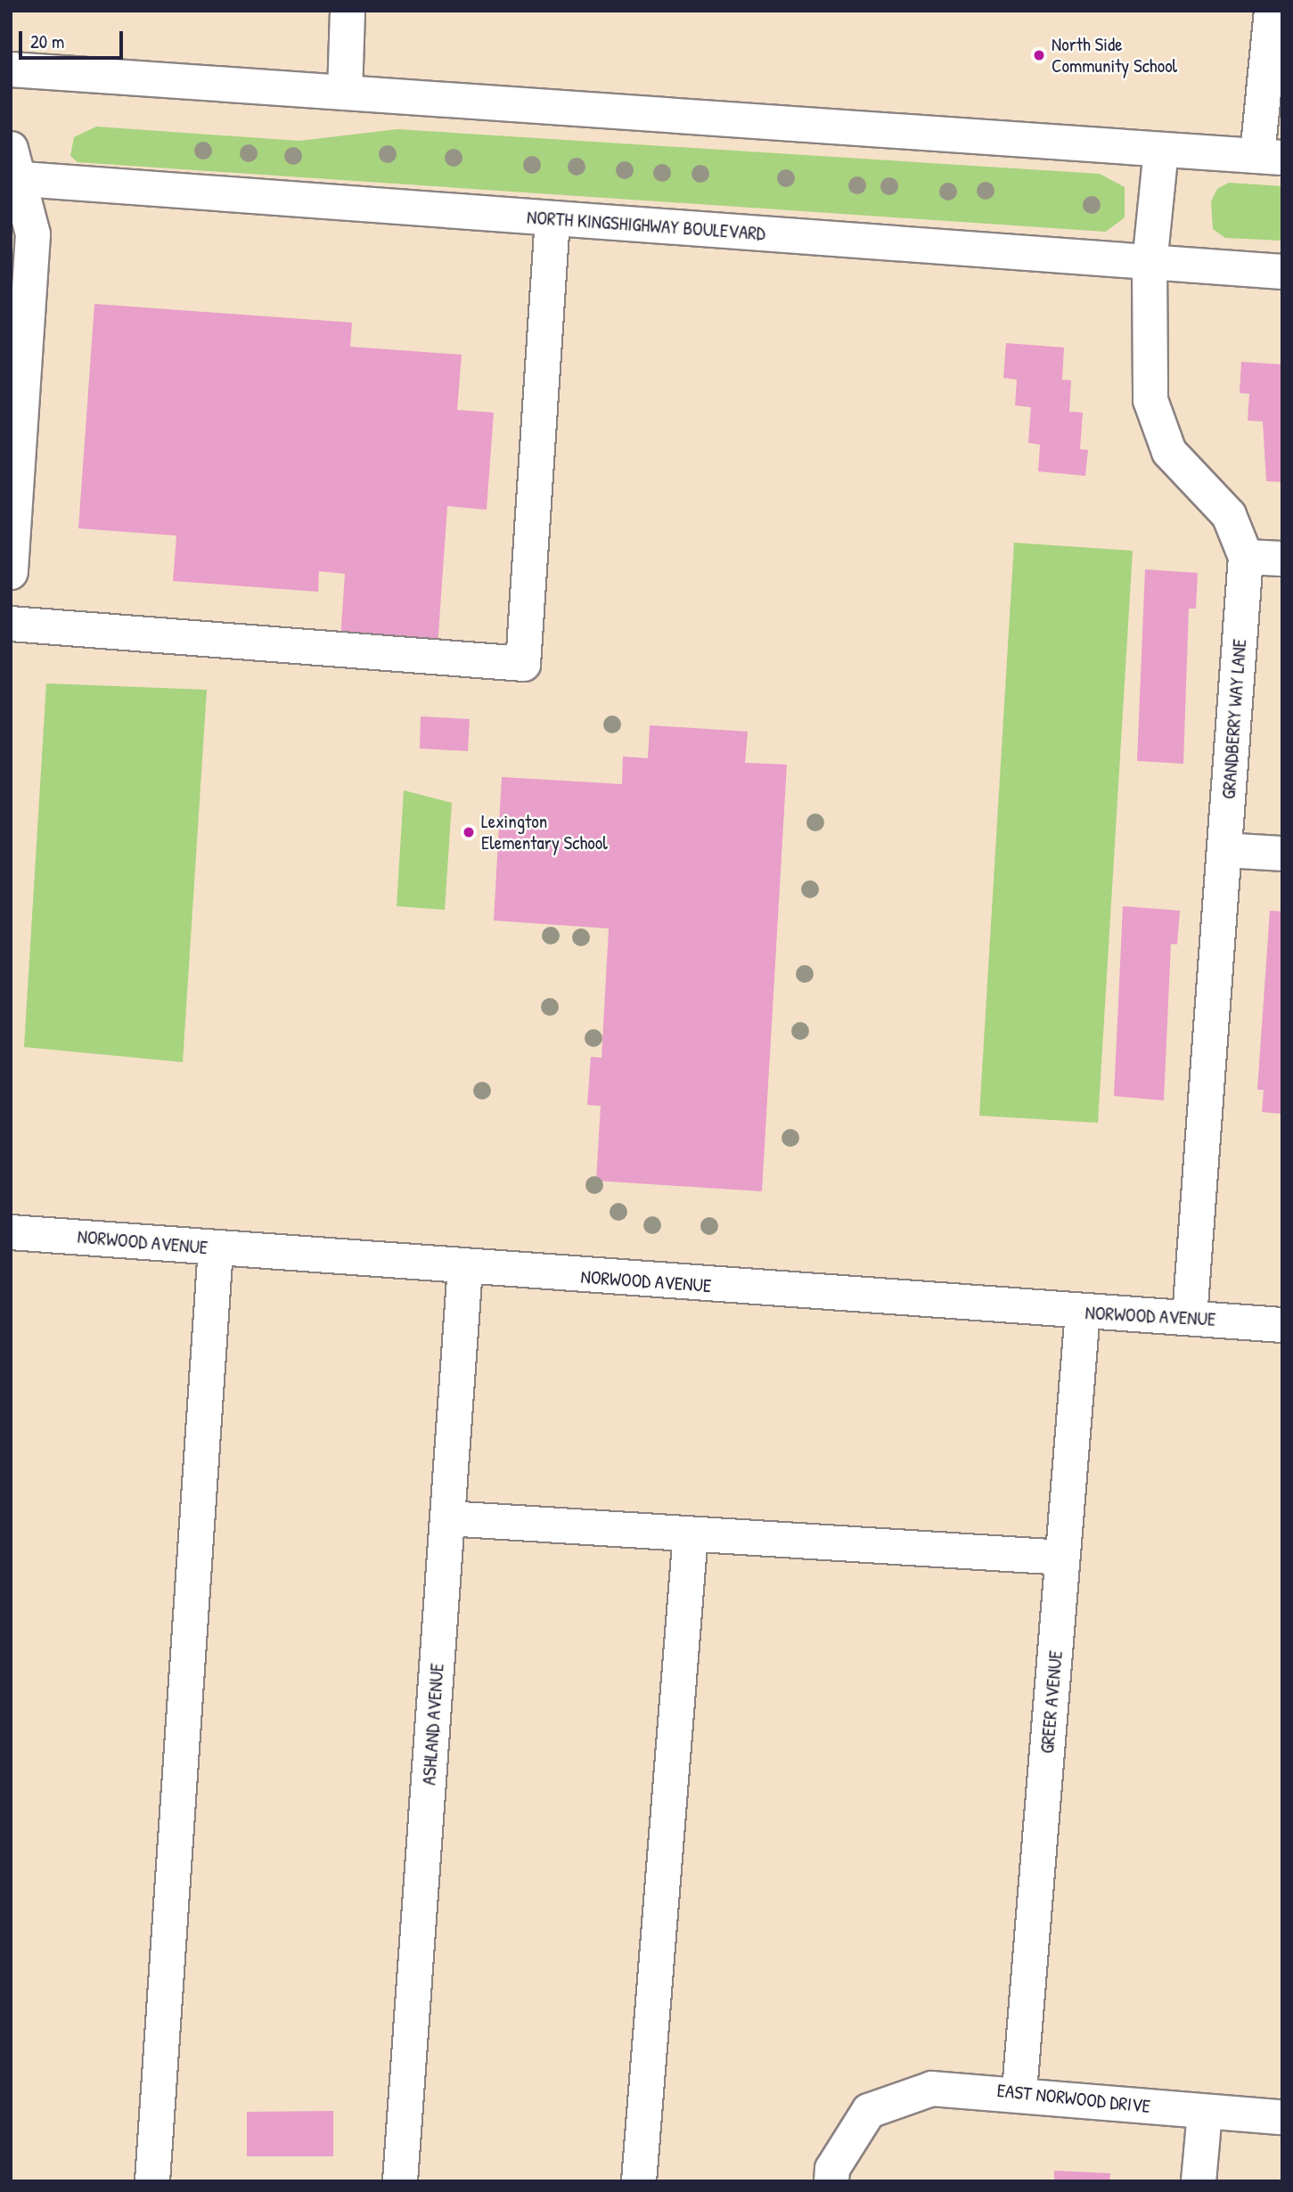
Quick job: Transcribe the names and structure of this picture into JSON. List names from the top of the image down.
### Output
{
  "streets": {
    "street": [
      "NORTH KINGSHIGHWAY BOULEVARD",
      "GRANDBERRY WAY LANE",
      "NORWOOD AVENUE",
      "GREER AVENUE",
      "ASHLAND AVENUE",
      "EAST NORWOOD DRIVE"
    ]
  },
  "crossings": [
    ["NORTH KINGSHIGHWAY BOULEVARD", "GRANDBERRY WAY LANE"],
    ["GRANDBERRY WAY LANE", "NORWOOD AVENUE"],
    ["NORWOOD AVENUE", "GREER AVENUE"],
    ["NORWOOD AVENUE", "ASHLAND AVENUE"],
    ["GREER AVENUE", "EAST NORWOOD DRIVE"]
  ],
  "places": ["North Side Community School", "Lexington Elementary School"],
  "scale_bar": "20 m"
}
